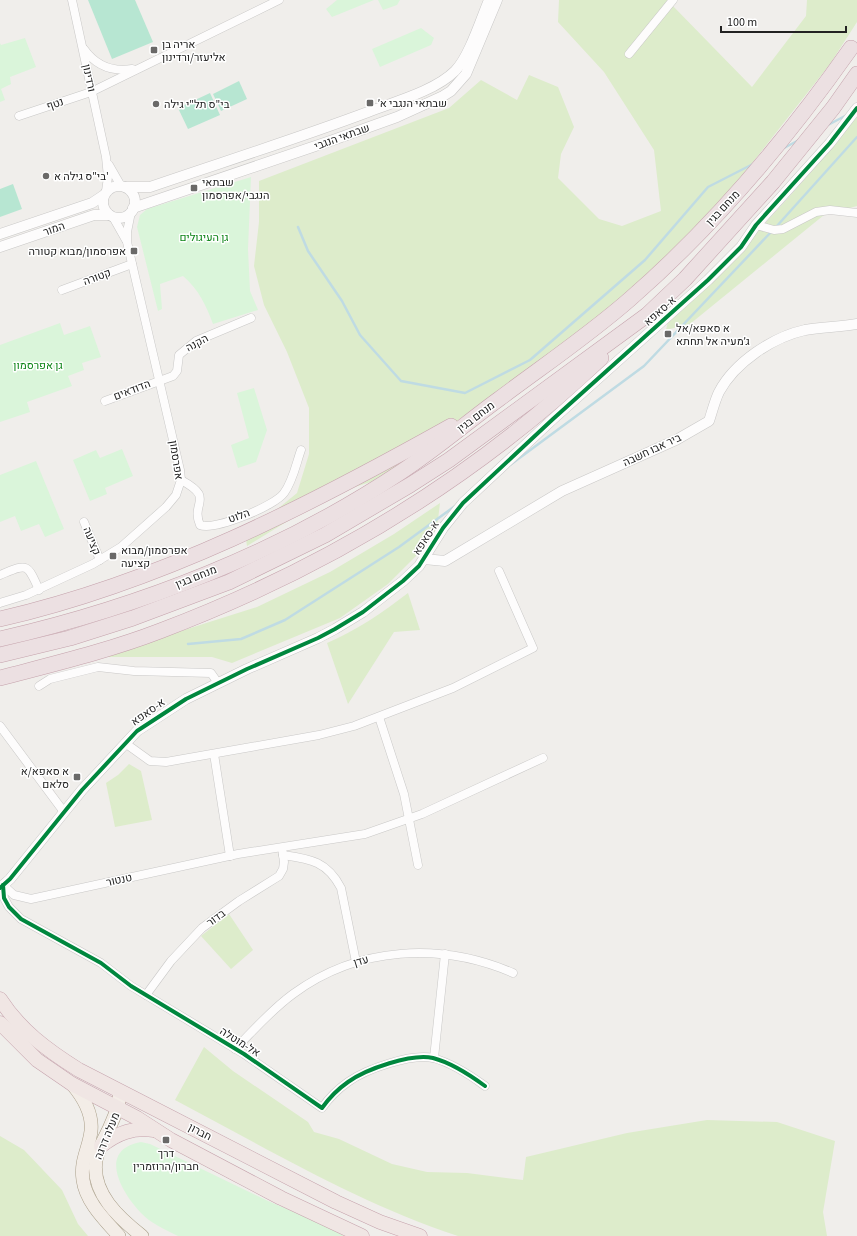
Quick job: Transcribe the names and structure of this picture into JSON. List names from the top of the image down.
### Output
{
  "streets": {
    "highway": ["מנחם בגין", "חברון"],
    "main road": ["מעלה דרגה"],
    "street": [
      "ורדינון",
      "נטף",
      "שבתאי הנגבי",
      "המור",
      "קטורה",
      "א-סאפא",
      "הקנה",
      "הדודאים",
      "ביר אבו חשבה",
      "אפרסמון",
      "הלוט",
      "קציעה",
      "טנטור",
      "בדור",
      "עדן",
      "אל-מוטלה"
    ]
  },
  "crossings": [
    ["ורדינון", "נטף"],
    ["ורדינון", "שבתאי הנגבי"],
    ["ורדינון", "המור"],
    ["ורדינון", "אפרסמון"],
    ["שבתאי הנגבי", "המור"],
    ["שבתאי הנגבי", "אפרסמון"],
    ["המור", "אפרסמון"],
    ["קטורה", "אפרסמון"],
    ["א-סאפא", "ביר אבו חשבה"],
    ["א-סאפא", "טנטור"],
    ["א-סאפא", "אל-מוטלה"],
    ["הקנה", "הדודאים"],
    ["הקנה", "אפרסמון"],
    ["הדודאים", "אפרסמון"],
    ["אפרסמון", "הלוט"],
    ["אפרסמון", "קציעה"],
    ["טנטור", "בדור"],
    ["טנטור", "אל-מוטלה"],
    ["בדור", "אל-מוטלה"],
    ["עדן", "אל-מוטלה"],
    ["חברון", "מעלה דרגה"]
  ],
  "parks": ["גן העיגולים", "גן אפרסמון"],
  "places": {
    "transit": [
      "אריה בן אליעזר/ורדינון",
      "שבתאי הנגבי א׳",
      "שבתאי הנגבי/אפרסמון",
      "אפרסמון/מבוא קטורה",
      "א סאפא/אל ג׳מעיה אל תחתא",
      "אפרסמון/מבוא קציעה",
      "א סאפא/א סלאם",
      "דרך חברון/הרוזמרין"
    ],
    "other": ["בי\"ס תל\"י גילה", "בי\"ס גילה א'"]
  },
  "scale_bar": "100 m"
}
